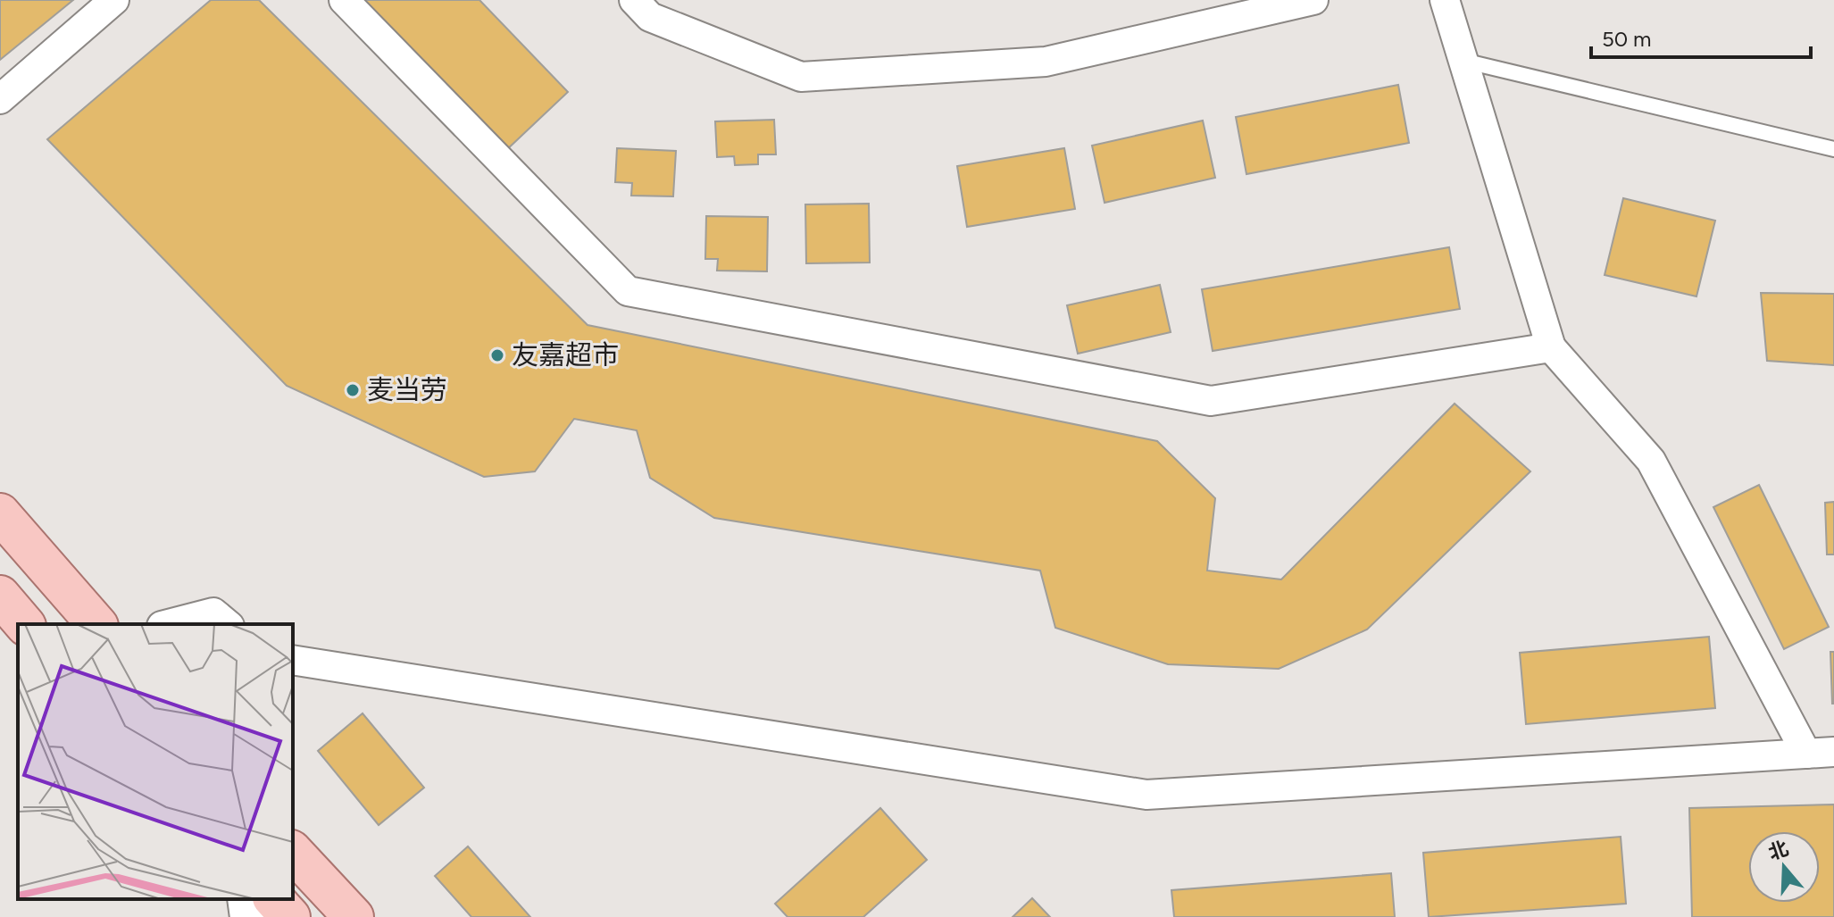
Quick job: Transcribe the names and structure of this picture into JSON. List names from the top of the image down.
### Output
{
  "places": ["友嘉超市", "麦当劳"],
  "scale_bar": "50 m",
  "north": "top"
}
